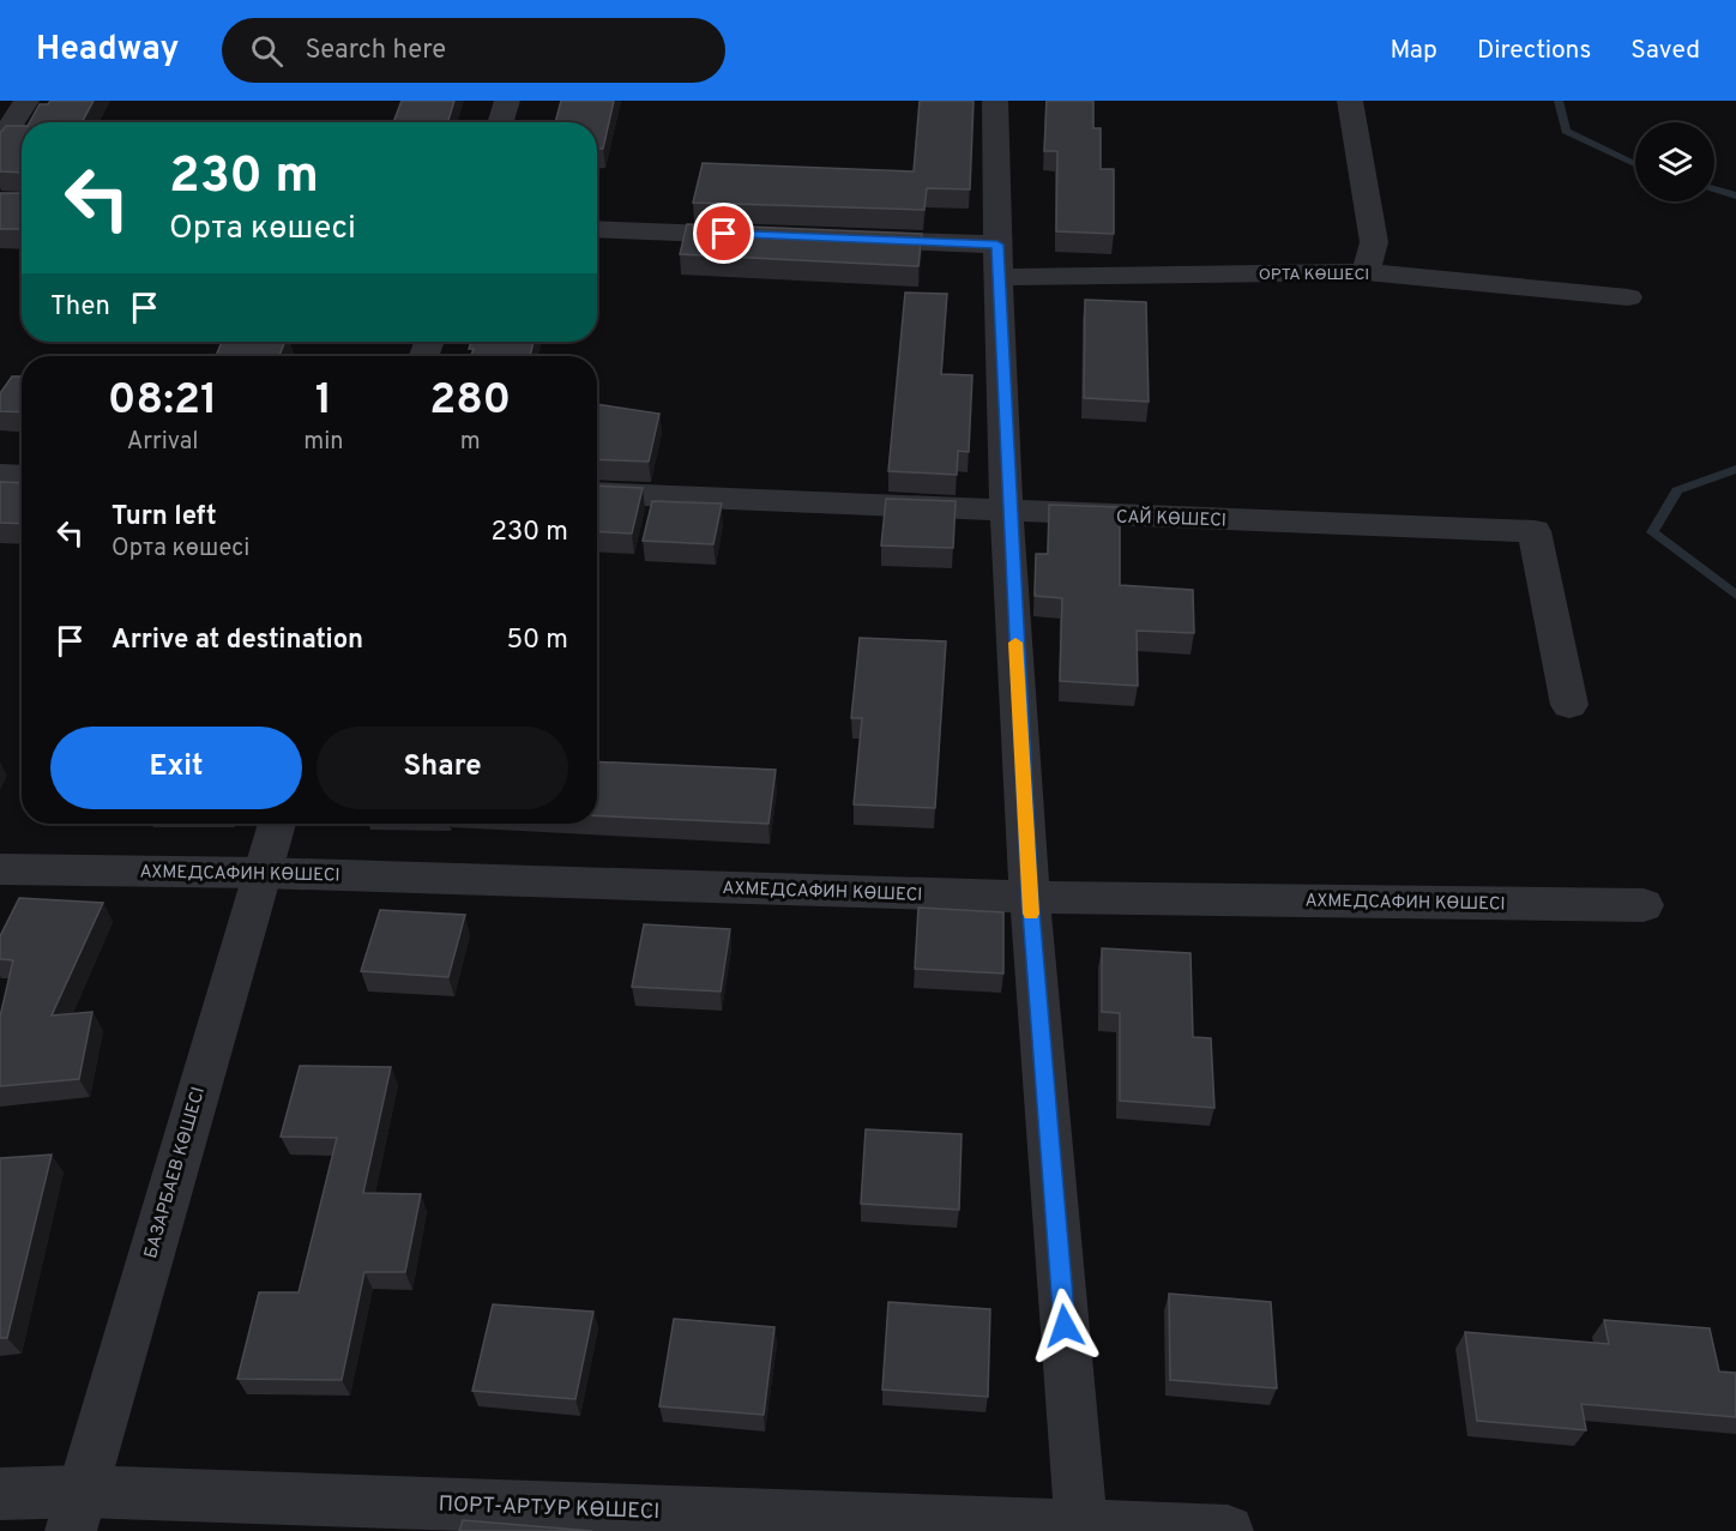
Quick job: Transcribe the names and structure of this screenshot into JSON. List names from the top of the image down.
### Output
{
  "streets": {
    "street": [
      "ОРТА КӨШЕСІ",
      "САЙ КӨШЕСІ",
      "АХМЕДСАФИН КӨШЕСІ",
      "БАЗАРБАЕВ КӨШЕСІ",
      "ПОРТ-АРТУР КӨШЕСІ"
    ]
  },
  "crossings": [
    ["АХМЕДСАФИН КӨШЕСІ", "БАЗАРБАЕВ КӨШЕСІ"],
    ["БАЗАРБАЕВ КӨШЕСІ", "ПОРТ-АРТУР КӨШЕСІ"]
  ],
  "page": {
    "header": "Headway",
    "search": "Search here",
    "nav": ["Map", "Directions", "Saved"],
    "turn": ["230 m", "Орта көшесі"],
    "then": "Then",
    "eta": [
      "08:21",
      "Arrival",
      "1",
      "min",
      "280",
      "m"
    ],
    "list": [
      {
        "name": "Turn left",
        "note": "Орта көшесі",
        "value": "230 m"
      },
      {
        "name": "Arrive at destination",
        "value": "50 m"
      }
    ],
    "buttons": ["Exit", "Share"]
  }
}
